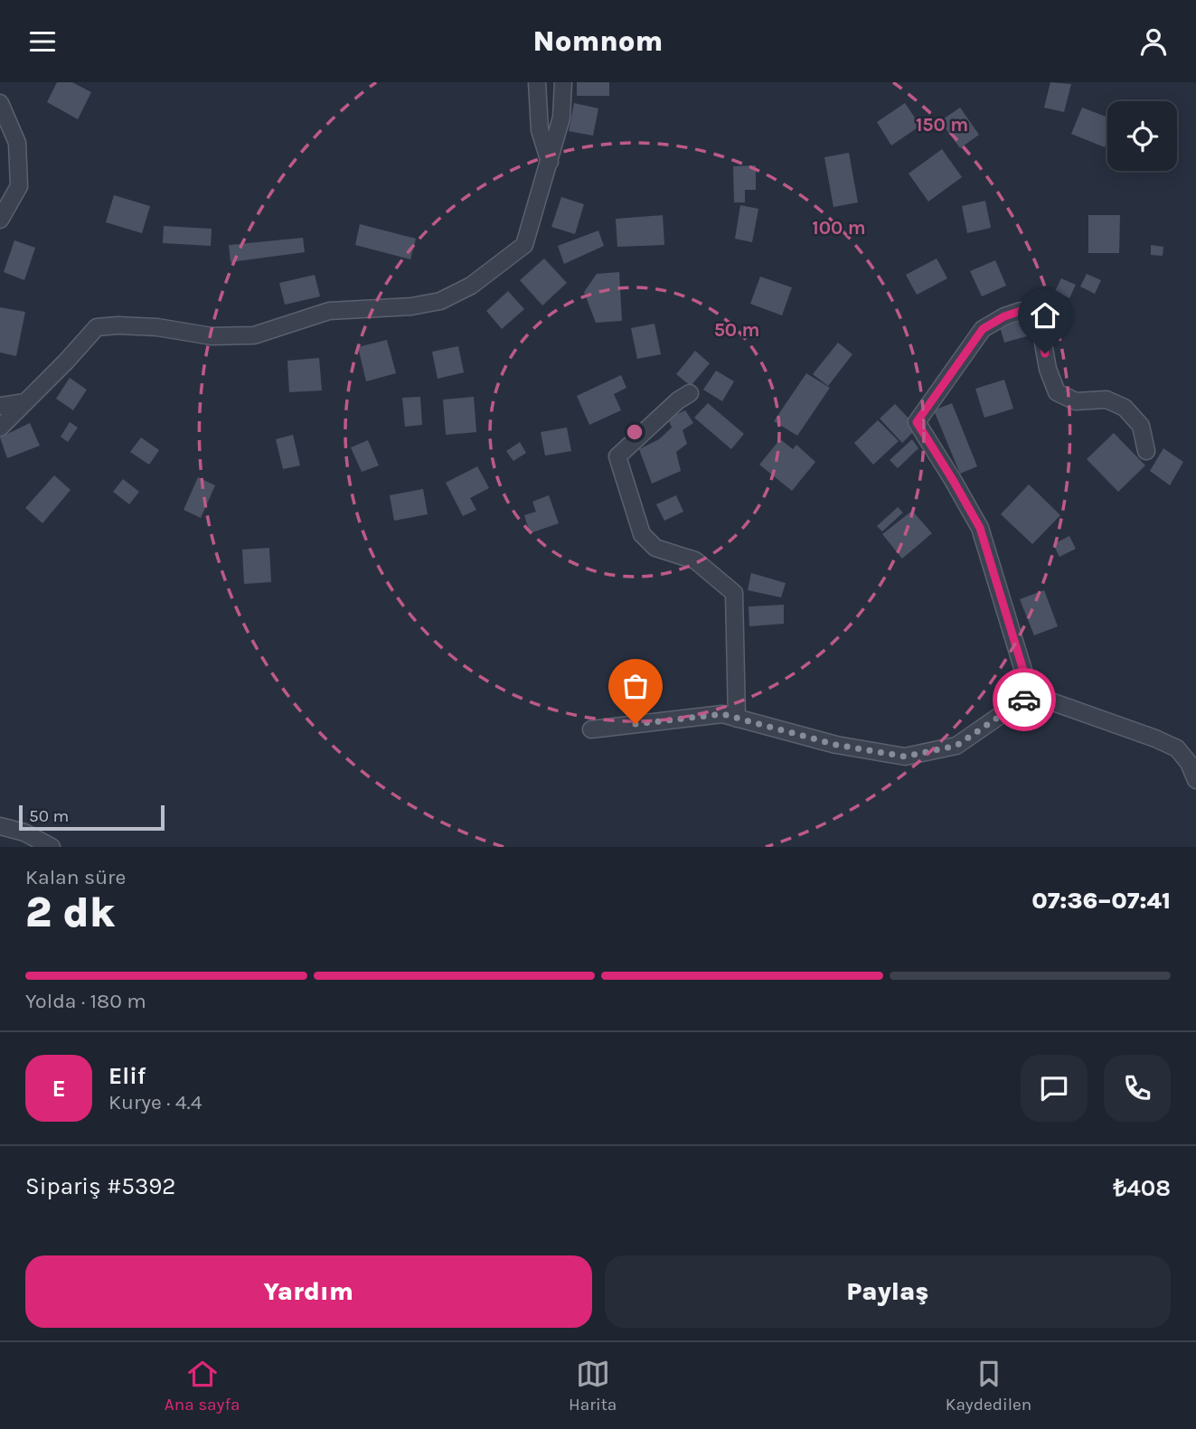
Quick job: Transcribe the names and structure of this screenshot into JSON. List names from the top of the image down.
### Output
{
  "scale_bar": "50 m",
  "page": {
    "header": "Nomnom",
    "scale": "50 m",
    "heading": ["2 dk", "Kalan süre", "07:36–07:41"],
    "panel": [
      "Elif",
      "Kurye · 4.4",
      "Sipariş #5392",
      "₺408"
    ],
    "bar": "Yolda · 180 m",
    "round": "E",
    "buttons": ["Yardım", "Paylaş"],
    "tabs": ["Ana sayfa", "Harita", "Kaydedilen"]
  },
  "rings": ["150 m", "100 m", "50 m"]
}
